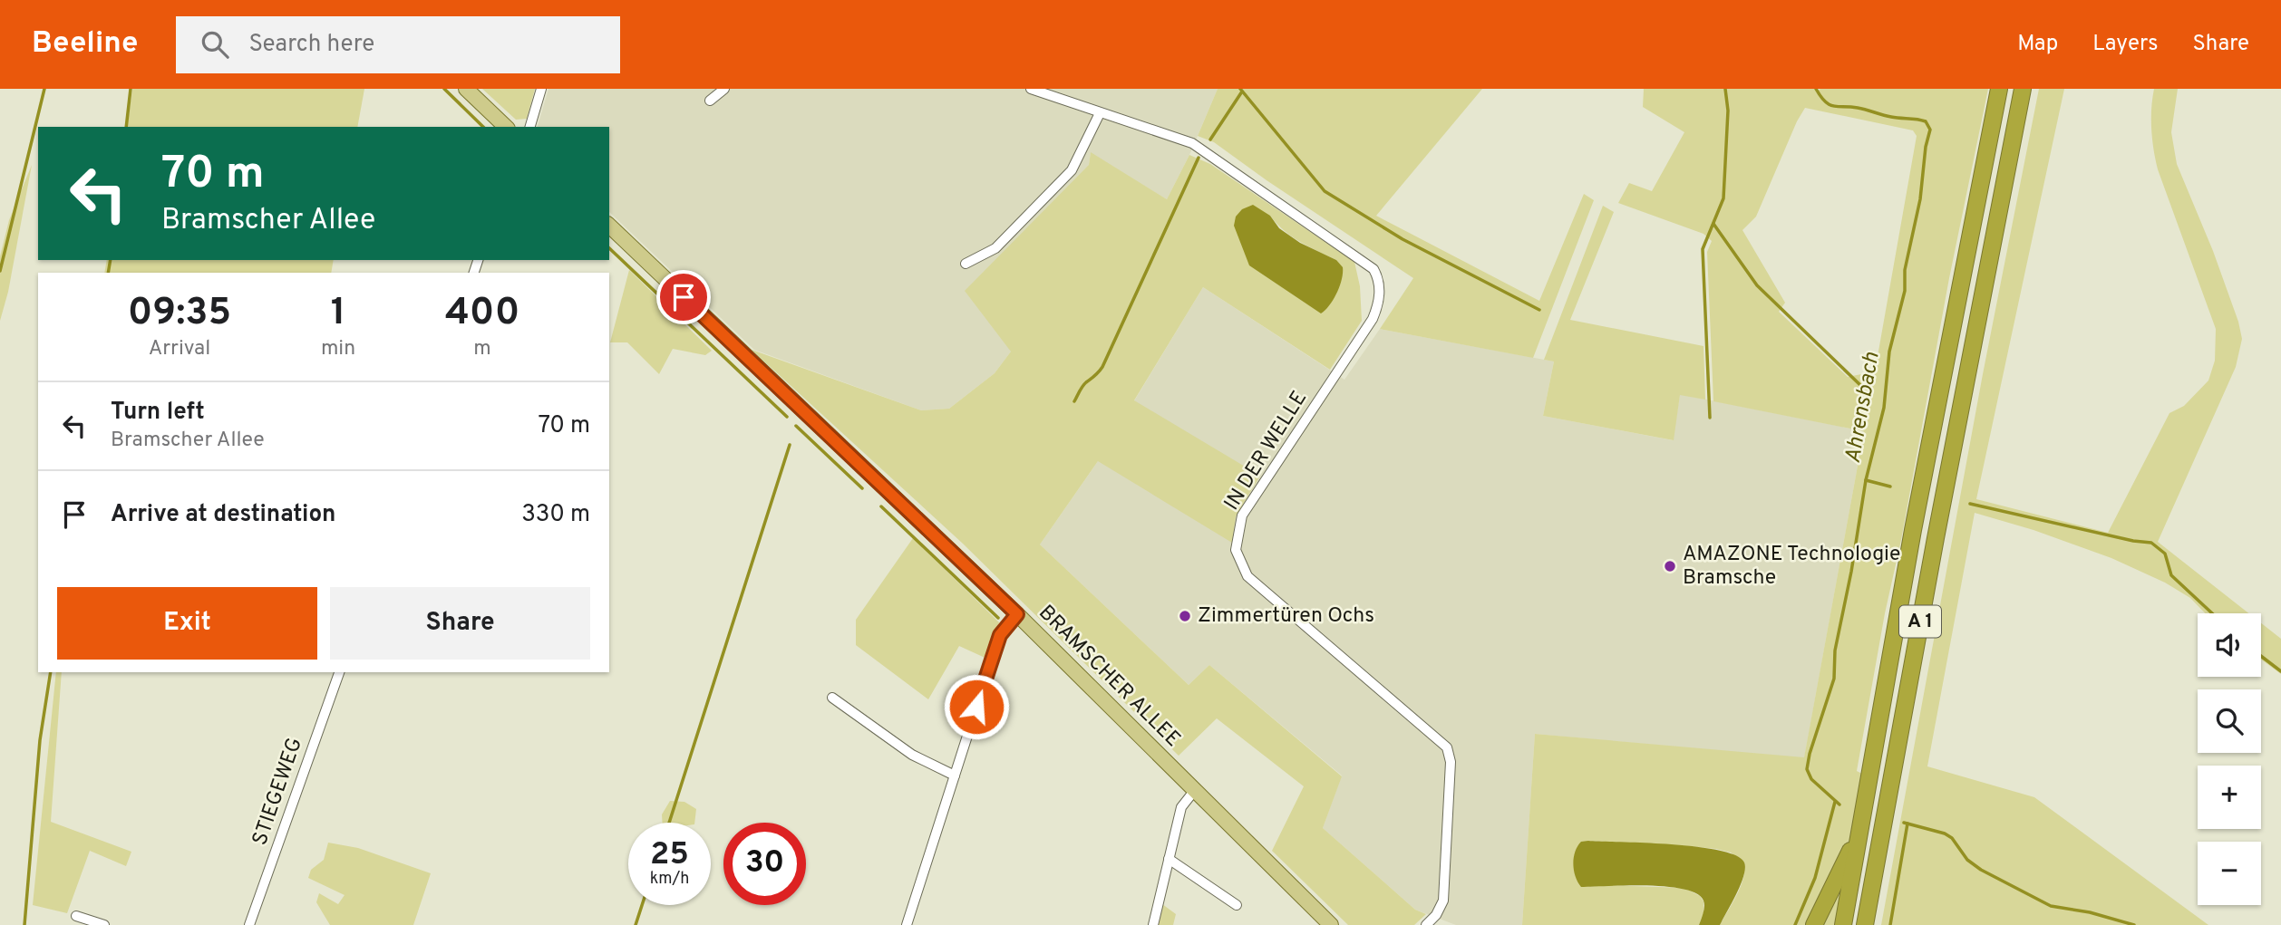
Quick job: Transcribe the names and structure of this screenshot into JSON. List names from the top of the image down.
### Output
{
  "streets": {
    "highway": ["A 1"],
    "main road": ["BRAMSCHER ALLEE"],
    "street": ["IN DER WELLE", "STIEGEWEG"]
  },
  "water": ["Ahrensbach"],
  "places": ["AMAZONE Technologie Bramsche", "Zimmertüren Ochs"],
  "page": {
    "header": "Beeline",
    "search": "Search here",
    "nav": ["Map", "Layers", "Share"],
    "turn": ["70 m", "Bramscher Allee"],
    "eta": [
      "09:35",
      "Arrival",
      "1",
      "min",
      "400",
      "m"
    ],
    "list": [
      {
        "name": "Turn left",
        "note": "Bramscher Allee",
        "value": "70 m"
      },
      {
        "name": "Arrive at destination",
        "value": "330 m"
      }
    ],
    "buttons": ["Exit", "Share"],
    "map_buttons": ["+", "−"],
    "speed": "25 km/h",
    "limit": "30"
  }
}
